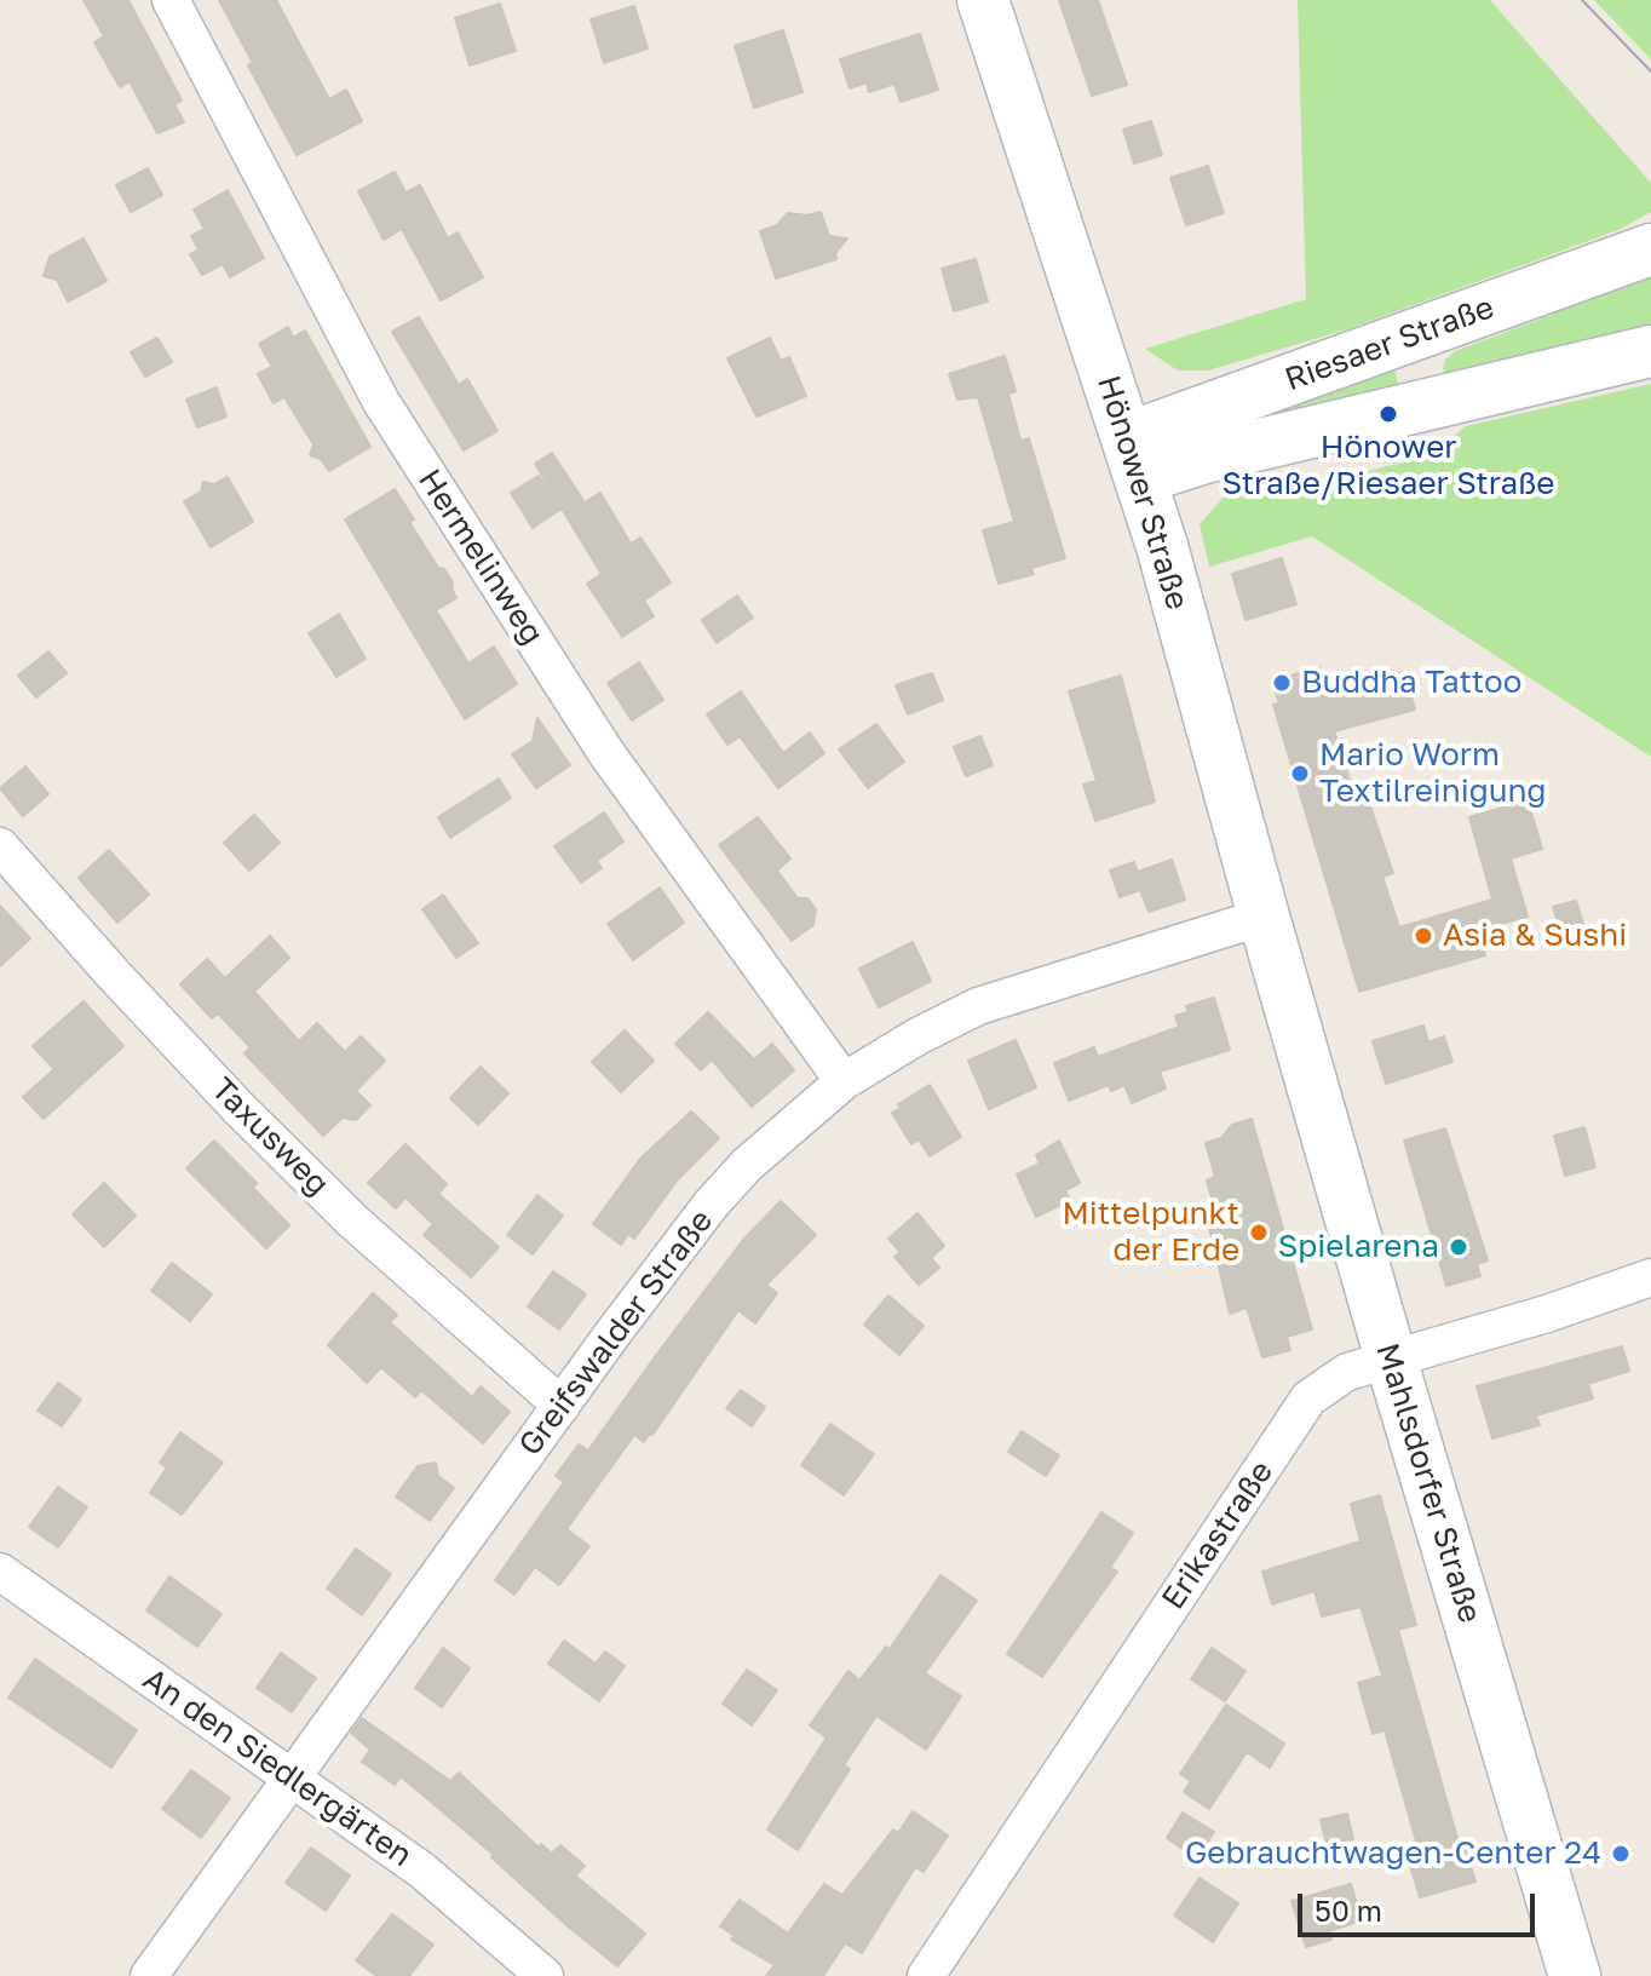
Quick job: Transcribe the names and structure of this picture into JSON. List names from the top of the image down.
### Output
{
  "streets": {
    "main road": ["Riesaer Straße", "Hönower Straße", "Mahlsdorfer Straße"],
    "street": [
      "Hermelinweg",
      "Taxusweg",
      "Greifswalder Straße",
      "Erikastraße",
      "An den Siedlergärten"
    ]
  },
  "crossings": [
    ["Riesaer Straße", "Hönower Straße"],
    ["Hönower Straße", "Greifswalder Straße"],
    ["Hönower Straße", "Mahlsdorfer Straße"],
    ["Hermelinweg", "Greifswalder Straße"],
    ["Taxusweg", "Greifswalder Straße"],
    ["Greifswalder Straße", "An den Siedlergärten"],
    ["Mahlsdorfer Straße", "Erikastraße"]
  ],
  "places": [
    "Hönower Straße/Riesaer Straße",
    "Buddha Tattoo",
    "Mario Worm Textilreinigung",
    "Asia & Sushi",
    "Mittelpunkt der Erde",
    "Spielarena",
    "Gebrauchtwagen-Center 24"
  ],
  "scale_bar": "50 m"
}
